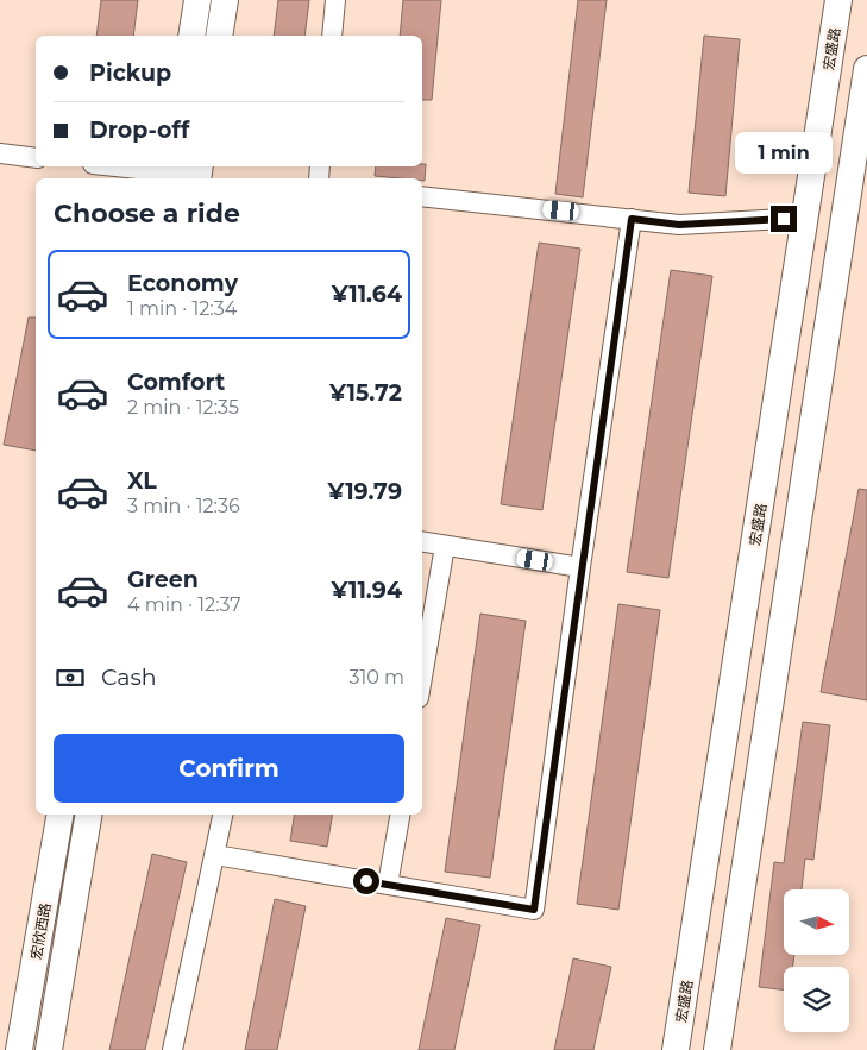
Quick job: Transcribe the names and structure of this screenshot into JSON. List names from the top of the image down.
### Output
{
  "streets": {
    "street": ["宏盛路", "宏欣西路"]
  },
  "north": "right",
  "page": {
    "banner": ["Pickup", "Drop-off"],
    "bubble": "1 min",
    "heading": "Choose a ride",
    "list": [
      {
        "name": "Economy",
        "note": "1 min · 12:34",
        "value": "¥11.64"
      },
      {
        "name": "Comfort",
        "note": "2 min · 12:35",
        "value": "¥15.72"
      },
      {
        "name": "XL",
        "note": "3 min · 12:36",
        "value": "¥19.79"
      },
      {
        "name": "Green",
        "note": "4 min · 12:37",
        "value": "¥11.94"
      }
    ],
    "pay": ["Cash", "310 m"],
    "buttons": "Confirm"
  }
}
